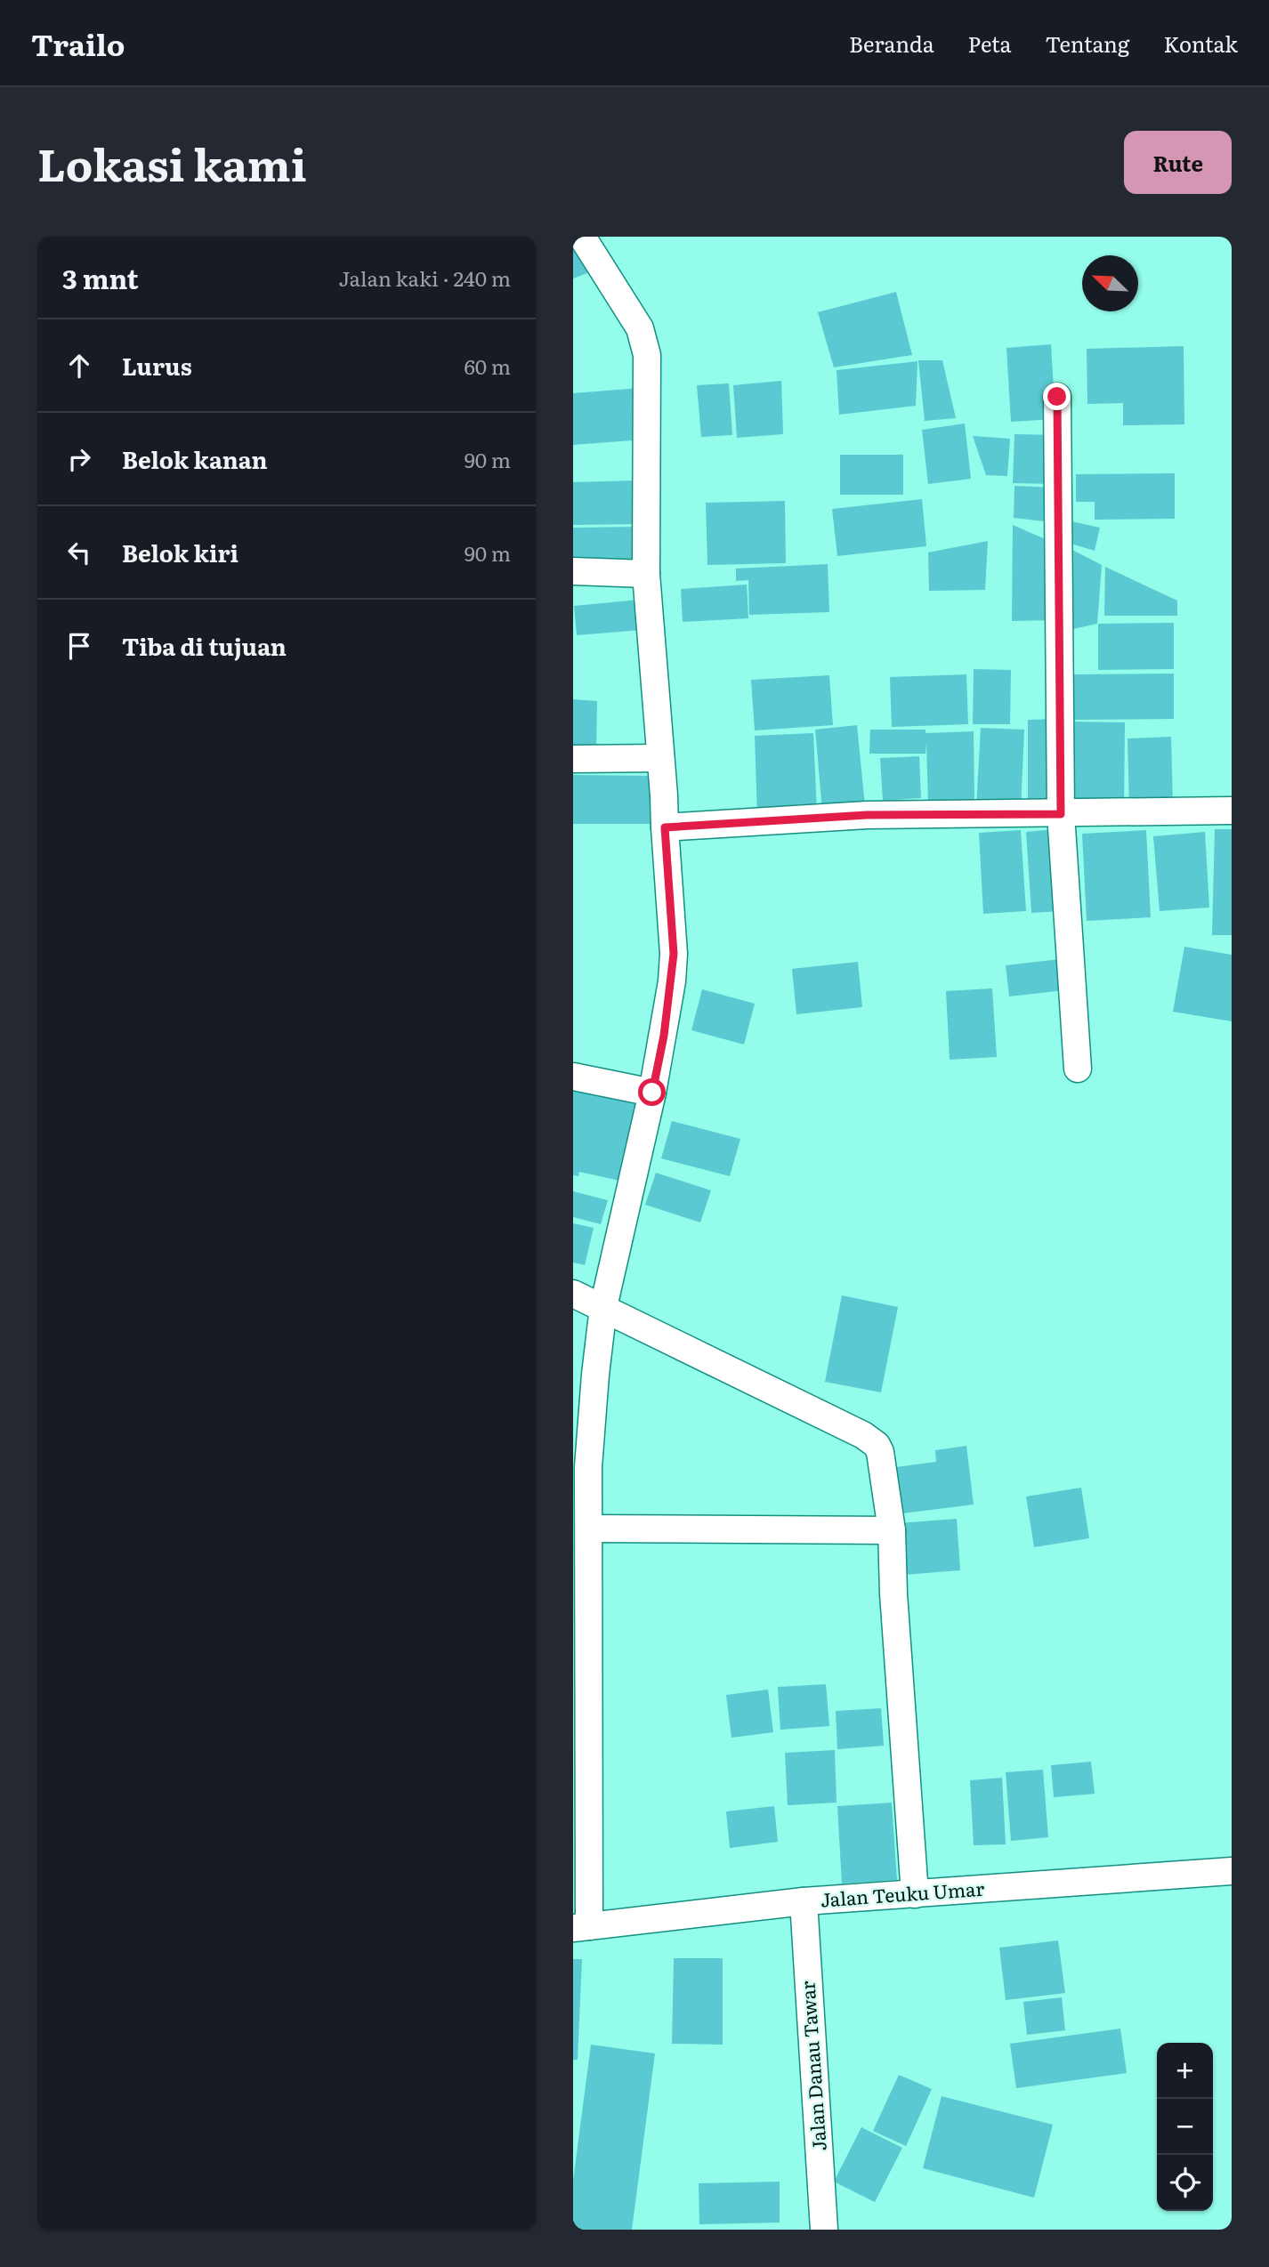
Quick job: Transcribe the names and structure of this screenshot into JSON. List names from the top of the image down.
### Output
{
  "streets": {
    "street": ["Jalan Teuku Umar", "Jalan Danau Tawar"]
  },
  "crossings": [
    ["Jalan Teuku Umar", "Jalan Danau Tawar"]
  ],
  "north": "top left",
  "page": {
    "header": "Trailo",
    "nav": [
      "Beranda",
      "Peta",
      "Tentang",
      "Kontak"
    ],
    "title": "Lokasi kami",
    "buttons": "Rute",
    "heading": ["3 mnt", "Jalan kaki · 240 m"],
    "list": [
      ["Lurus", "60 m"],
      ["Belok kanan", "90 m"],
      ["Belok kiri", "90 m"],
      "Tiba di tujuan"
    ],
    "map_buttons": ["+", "−"]
  }
}
